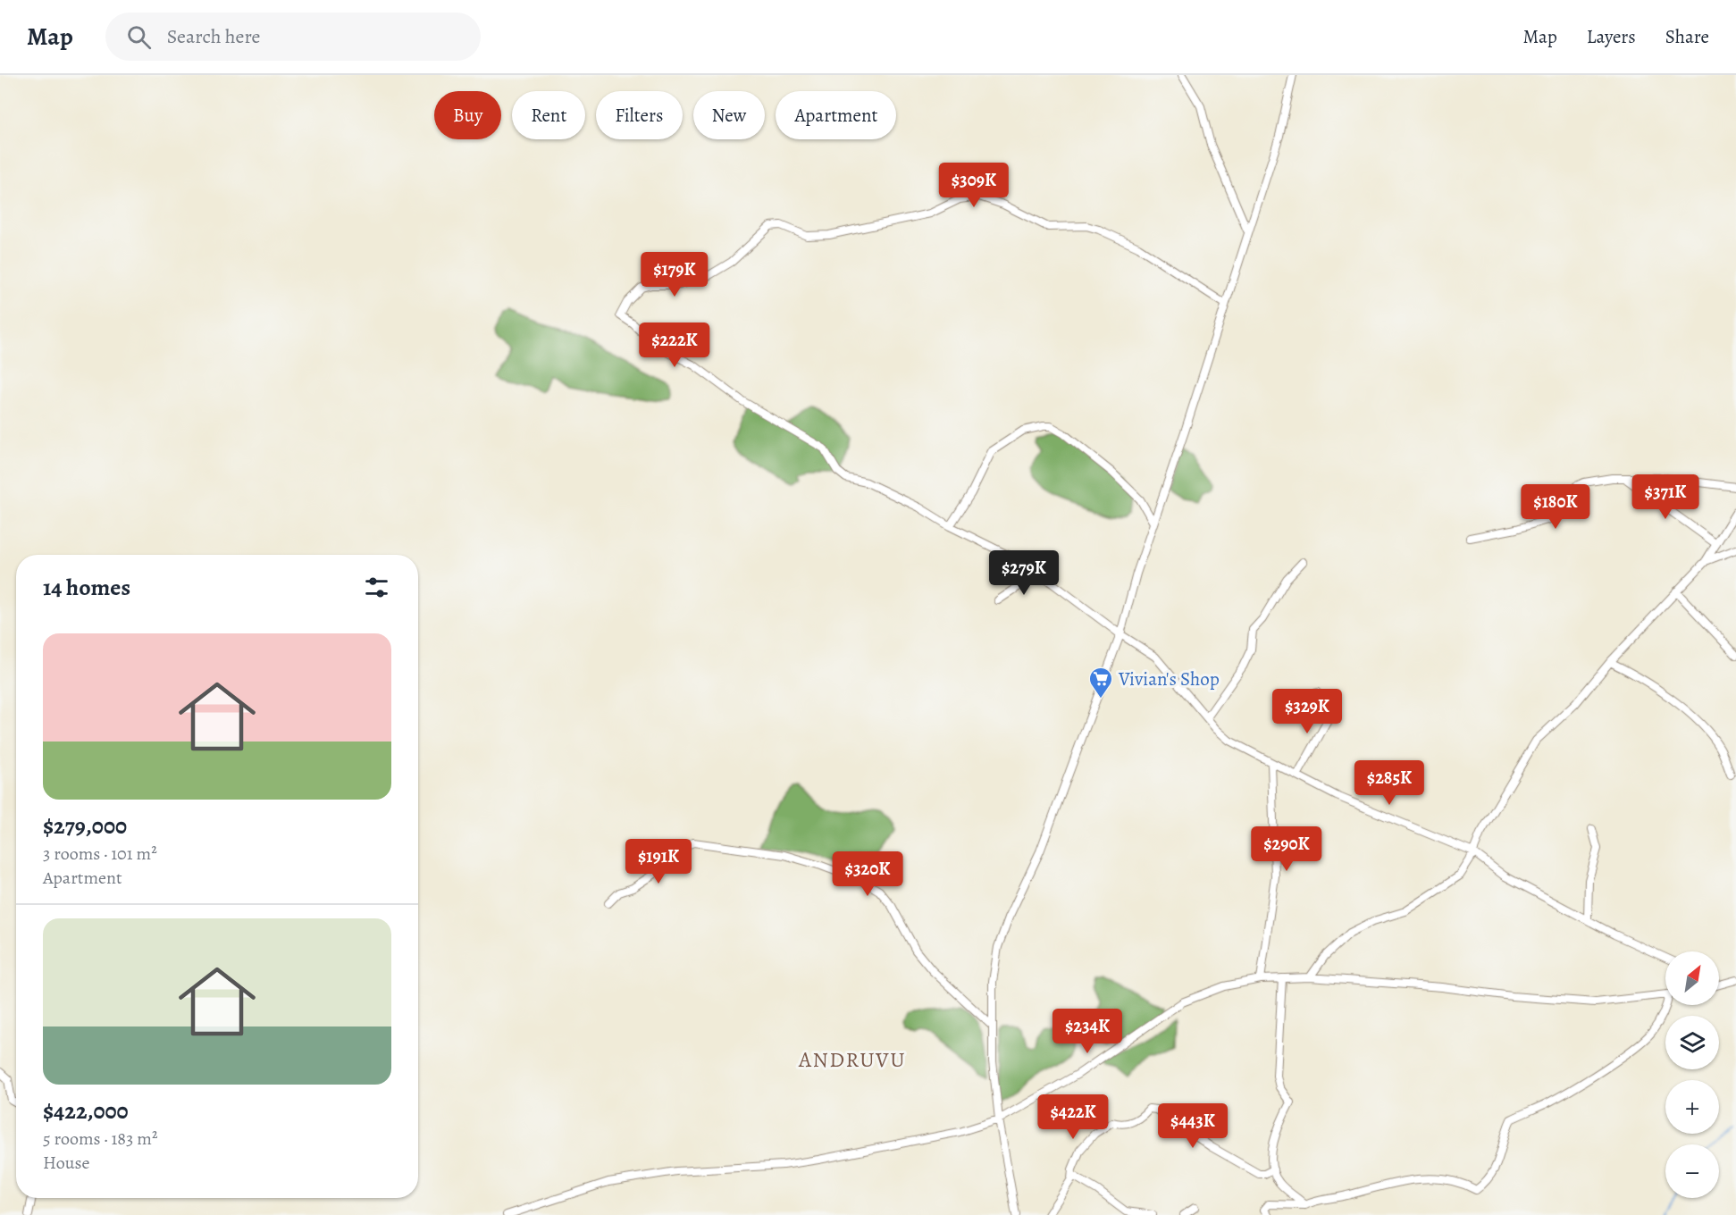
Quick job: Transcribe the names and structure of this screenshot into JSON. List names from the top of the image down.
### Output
{
  "districts": ["ANDRUVU"],
  "places": {
    "supermarket": ["Vivian's Shop"]
  },
  "north": "top right",
  "page": {
    "header": "Map",
    "search": "Search here",
    "nav": ["Map", "Layers", "Share"],
    "chip": [
      "Buy",
      "Rent",
      "Filters",
      "New",
      "Apartment"
    ],
    "price": [
      "$309K",
      "$179K",
      "$222K",
      "$371K",
      "$180K",
      "$279K",
      "$329K",
      "$285K",
      "$290K",
      "$191K",
      "$320K",
      "$234K",
      "$422K",
      "$443K"
    ],
    "heading": "14 homes",
    "list": [
      {
        "name": "$279,000",
        "note": "3 rooms · 101 m² · Apartment"
      },
      {
        "name": "$422,000",
        "note": "5 rooms · 183 m² · House"
      }
    ],
    "map_buttons": ["+", "−"]
  }
}
